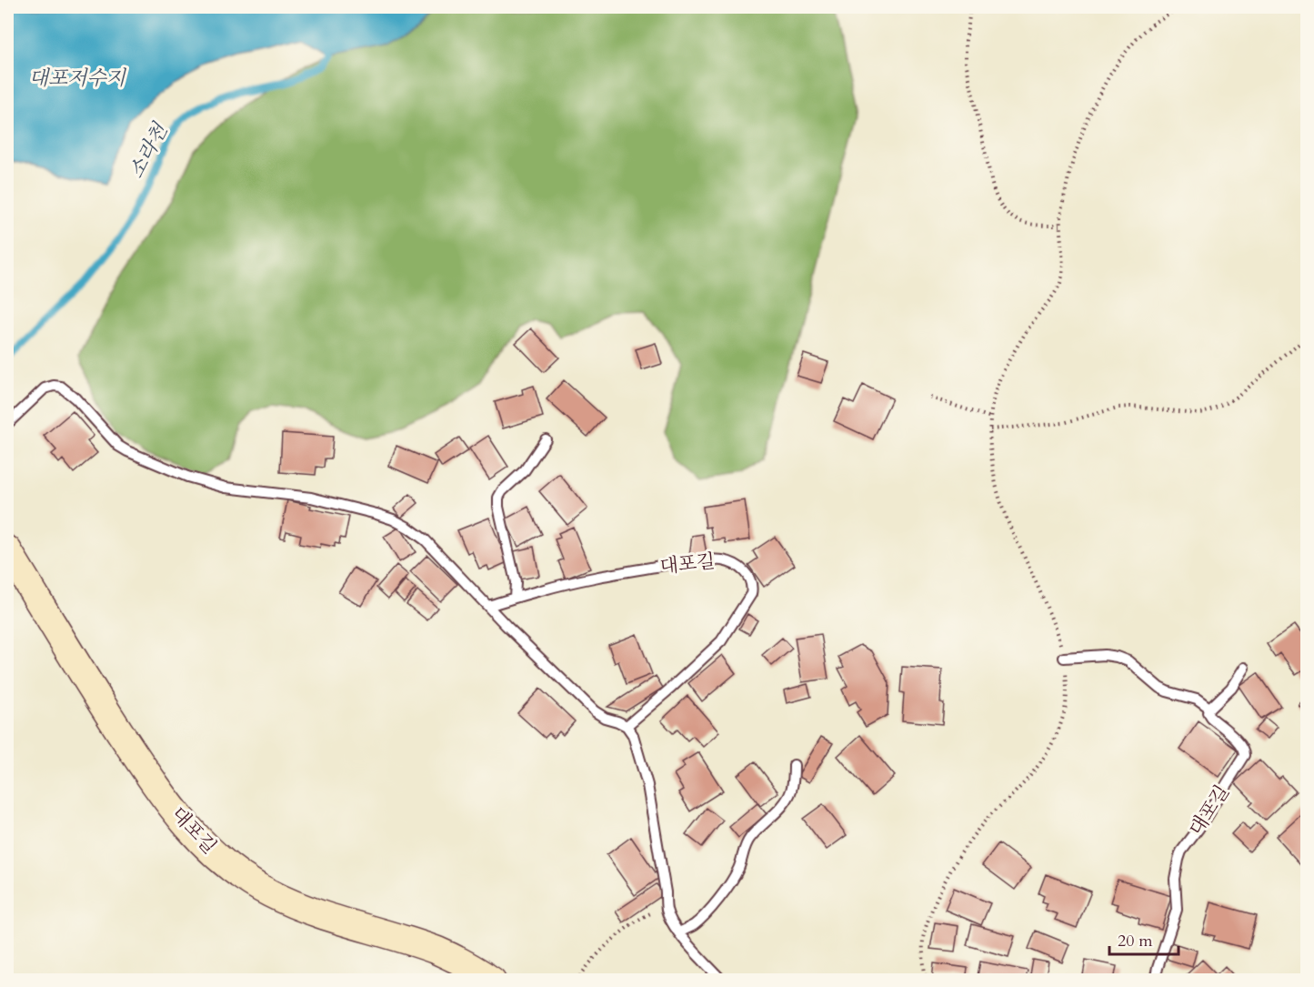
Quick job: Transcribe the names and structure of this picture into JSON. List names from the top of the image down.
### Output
{
  "streets": {
    "street": ["대포길"]
  },
  "water": ["대포저수지", "소라천"],
  "scale_bar": "20 m"
}
